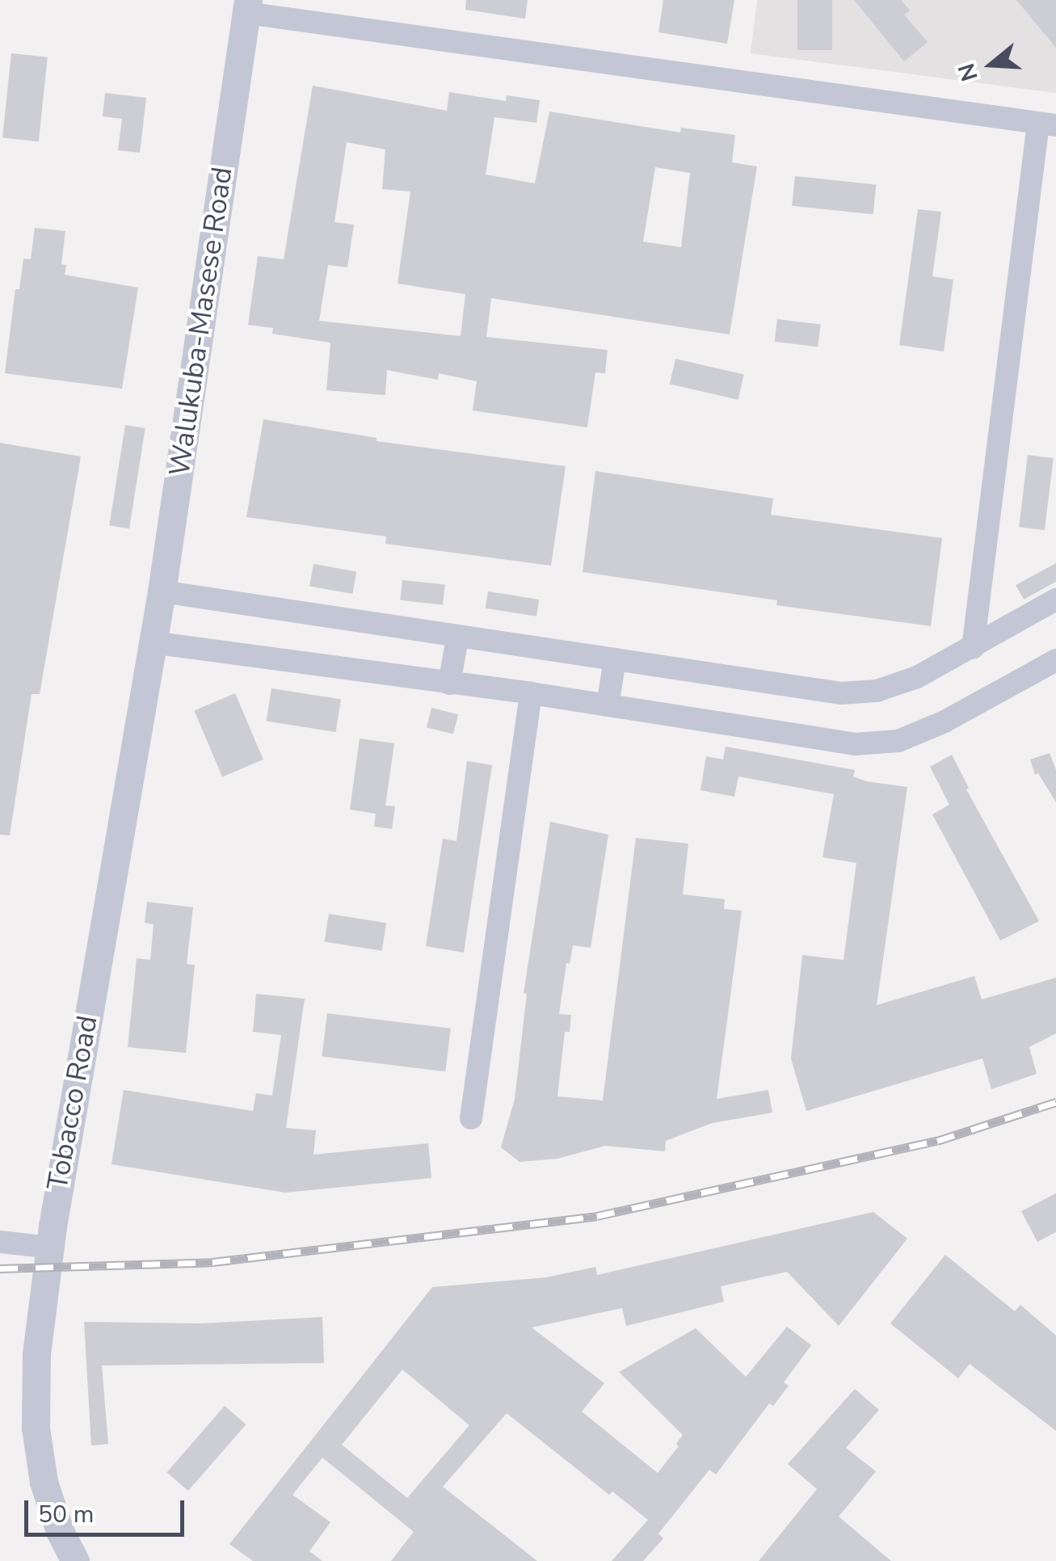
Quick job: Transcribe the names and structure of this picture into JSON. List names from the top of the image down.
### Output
{
  "streets": {
    "street": ["Walukuba-Masese Road", "Tobacco Road"]
  },
  "crossings": [
    ["Walukuba-Masese Road", "Tobacco Road"]
  ],
  "scale_bar": "50 m",
  "north": "left"
}
